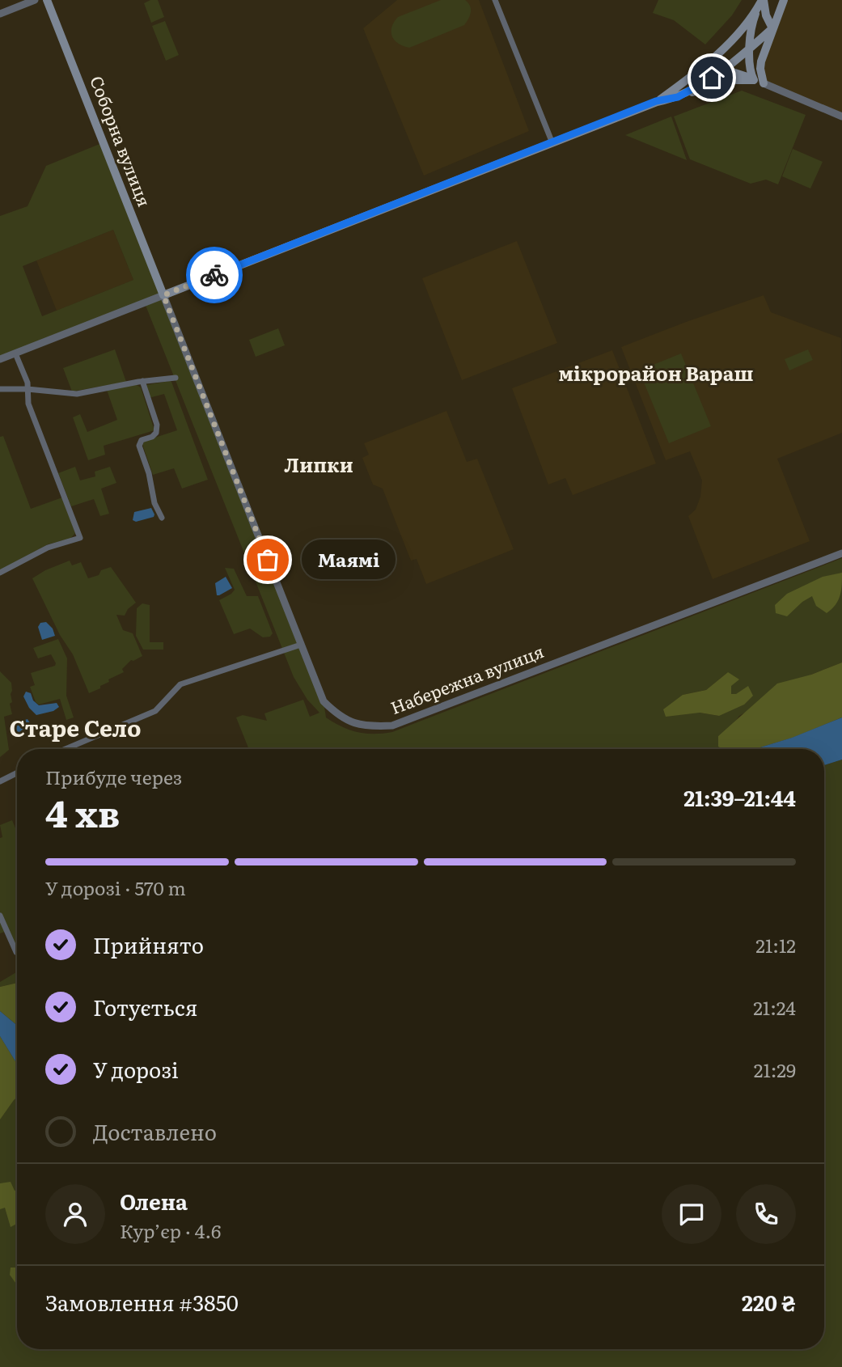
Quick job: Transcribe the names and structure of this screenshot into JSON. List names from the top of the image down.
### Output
{
  "streets": {
    "main road": ["Соборна вулиця"],
    "street": ["Набережна вулиця"]
  },
  "crossings": [
    ["Соборна вулиця", "Набережна вулиця"]
  ],
  "districts": ["мікрорайон Вараш", "Липки", "Старе Село"],
  "places": ["Маямі"],
  "page": {
    "bubble": "Маямі",
    "heading": ["4 хв", "Прибуде через", "21:39–21:44"],
    "panel": [
      "Олена",
      "Кур’єр · 4.6",
      "Замовлення #3850",
      "220 ₴"
    ],
    "bar": "У дорозі · 570 m",
    "list": [
      ["Прийнято", "21:12"],
      ["Готується", "21:24"],
      ["У дорозі", "21:29"],
      "Доставлено"
    ]
  }
}
